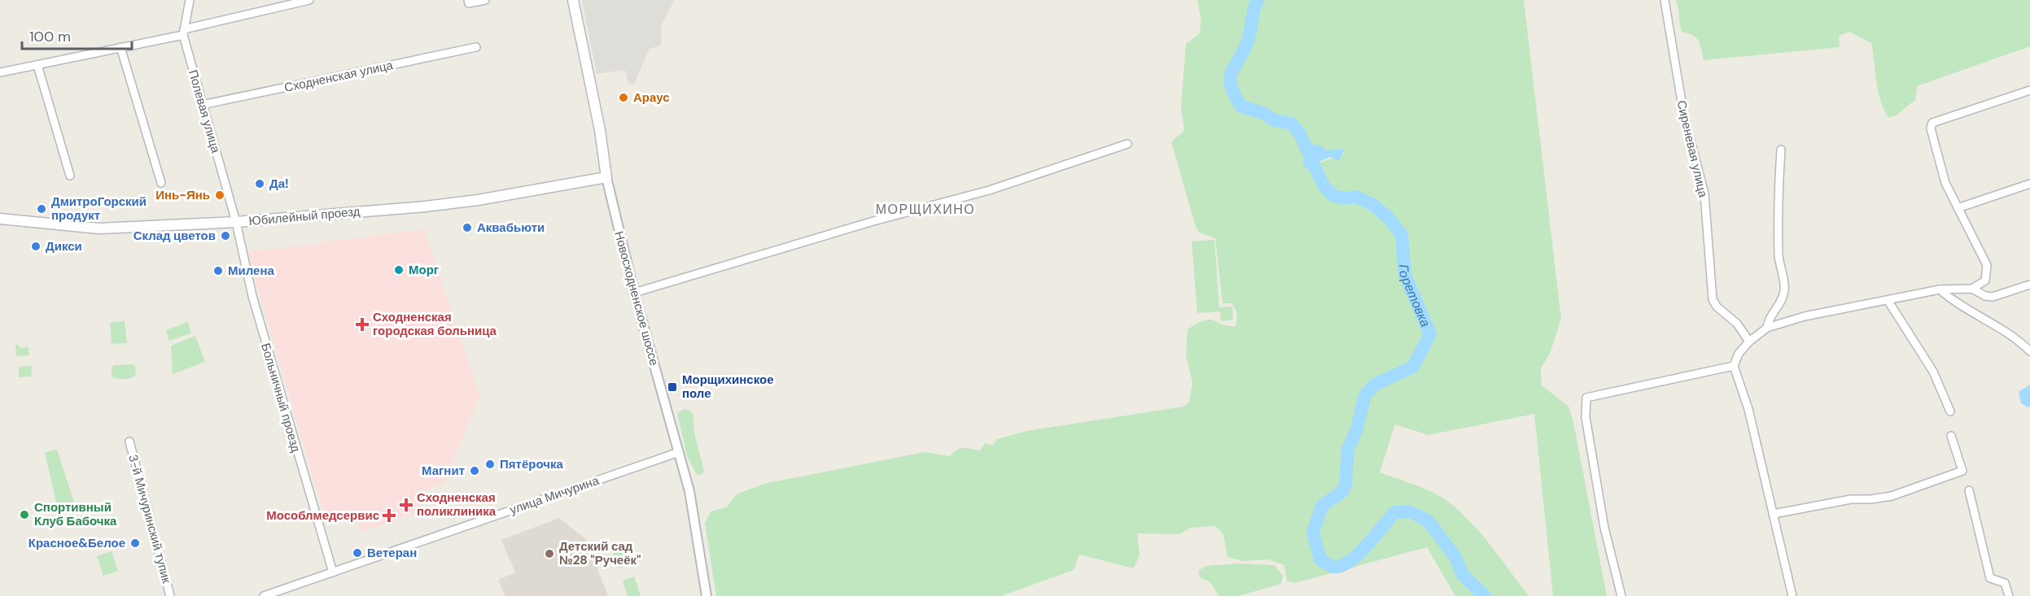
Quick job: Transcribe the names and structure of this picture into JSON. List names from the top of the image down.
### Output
{
  "streets": {
    "main road": ["Юбилейный проезд", "Новосходненское шоссе"],
    "street": [
      "Сходненская улица",
      "Полевая улица",
      "Сиреневая улица",
      "Больничный проезд",
      "улица Мичурина",
      "3-й Мичуринский тупик"
    ]
  },
  "crossings": [
    ["Сходненская улица", "Полевая улица"],
    ["Полевая улица", "Юбилейный проезд"],
    ["Полевая улица", "Больничный проезд"],
    ["Юбилейный проезд", "Новосходненское шоссе"],
    ["Юбилейный проезд", "Больничный проезд"],
    ["Новосходненское шоссе", "улица Мичурина"],
    ["Больничный проезд", "улица Мичурина"]
  ],
  "districts": ["МОРЩИХИНО"],
  "water": ["Горетовка"],
  "places": {
    "other": [
      "Араус",
      "Да!",
      "Инь-Янь",
      "ДмитроГорский продукт",
      "Аквабьюти",
      "Склад цветов",
      "Дикси",
      "Морг",
      "Милена",
      "Пятёрочка",
      "Магнит",
      "Спортивный Клуб Бабочка",
      "Красное&Белое",
      "Ветеран",
      "Детский сад №28 \"Ручеёк\""
    ],
    "health": ["Сходненская городская больница", "Сходненская поликлиника", "Мособлмедсервис"],
    "transit": ["Морщихинское поле"]
  },
  "scale_bar": "100 m"
}
